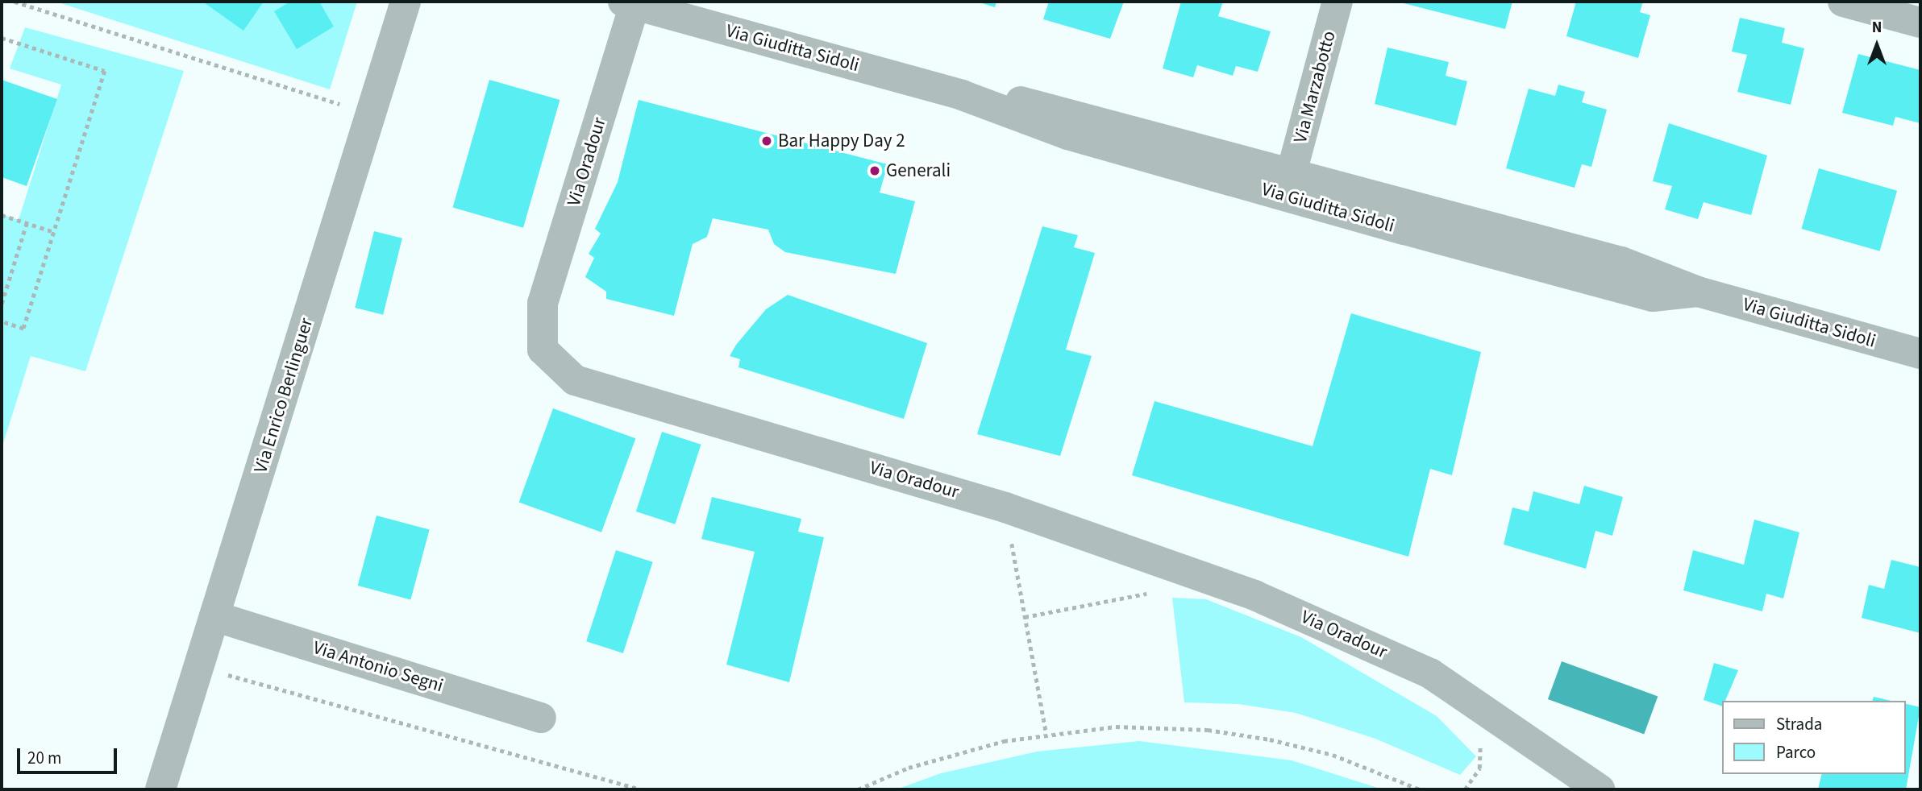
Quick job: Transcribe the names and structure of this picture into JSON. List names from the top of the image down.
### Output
{
  "streets": {
    "street": [
      "Via Giuditta Sidoli",
      "Via Marzabotto",
      "Via Oradour",
      "Via Enrico Berlinguer",
      "Via Antonio Segni"
    ]
  },
  "crossings": [
    ["Via Giuditta Sidoli", "Via Marzabotto"],
    ["Via Giuditta Sidoli", "Via Oradour"],
    ["Via Enrico Berlinguer", "Via Antonio Segni"]
  ],
  "places": ["Bar Happy Day 2", "Generali"],
  "legend": ["Strada", "Parco"],
  "scale_bar": "20 m",
  "north": "top"
}
